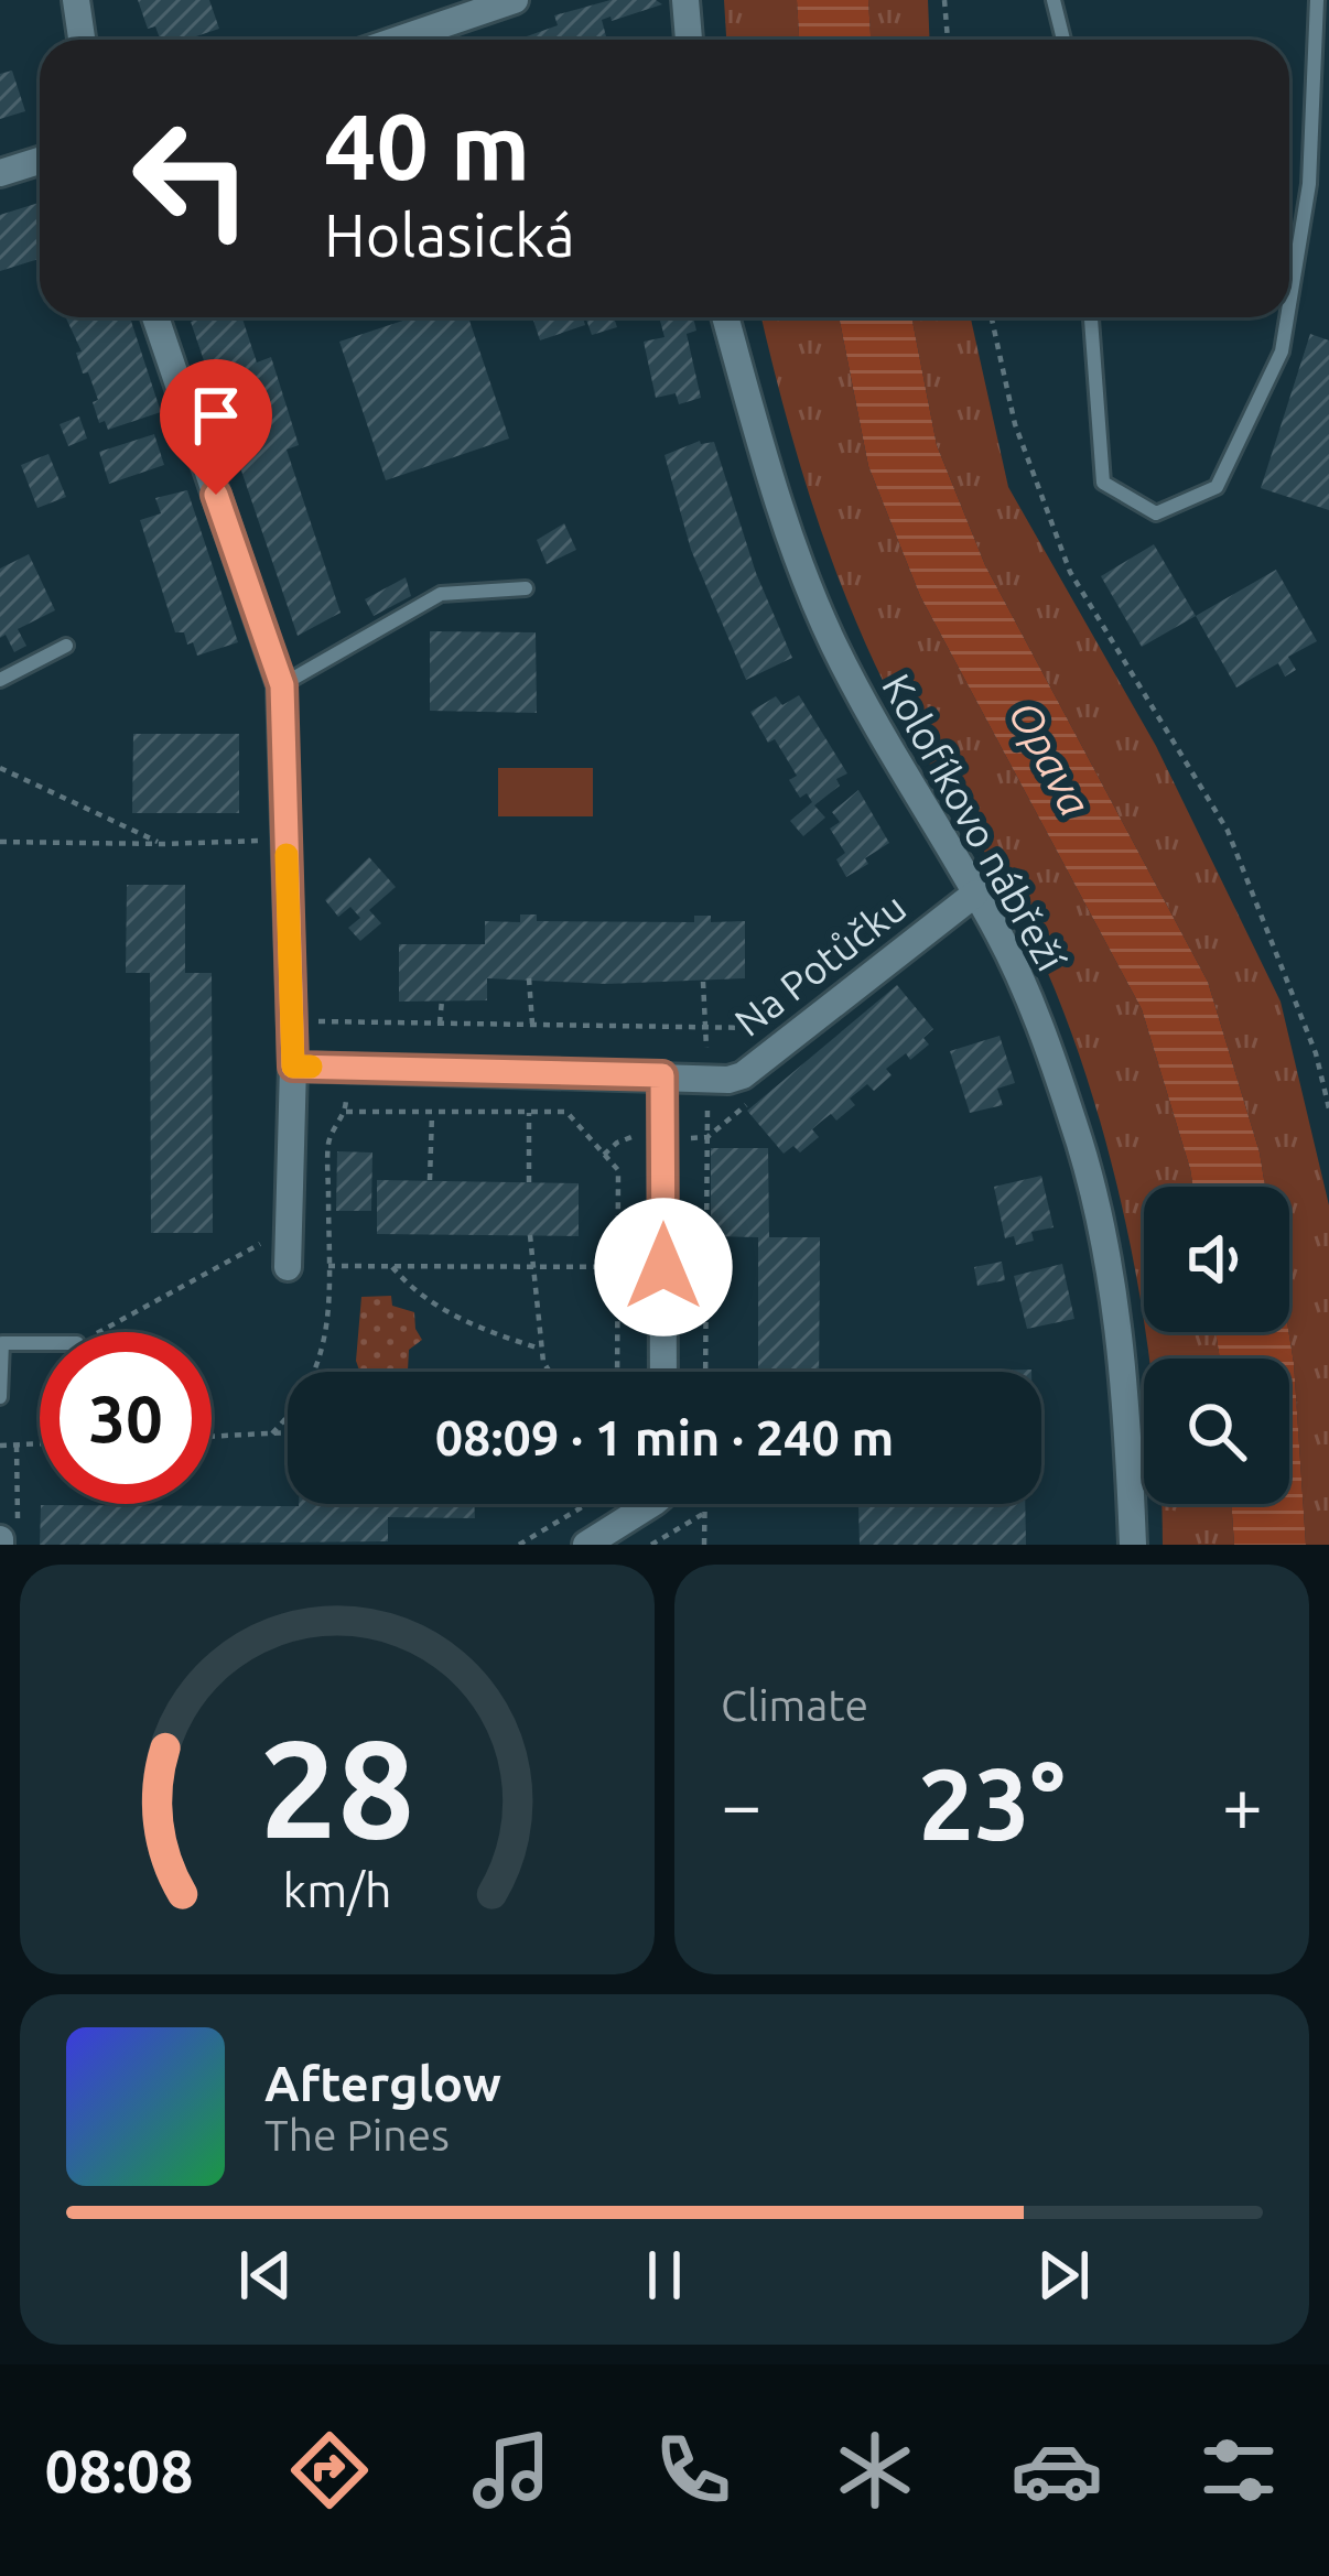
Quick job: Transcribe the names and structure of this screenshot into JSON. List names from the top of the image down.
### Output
{
  "streets": {
    "street": ["Kolofíkovo nábřeží", "Na Potůčku"]
  },
  "crossings": [
    ["Kolofíkovo nábřeží", "Na Potůčku"]
  ],
  "water": ["Opava"],
  "page": {
    "turn": ["40 m", "Holasická"],
    "limit": "30",
    "trip": "08:09 · 1 min · 240 m",
    "tile": "Climate",
    "heat": ["−", "23°", "+"],
    "song": ["Afterglow", "The Pines"],
    "tabs": "08:08",
    "gauge": ["28", "km/h"]
  }
}
